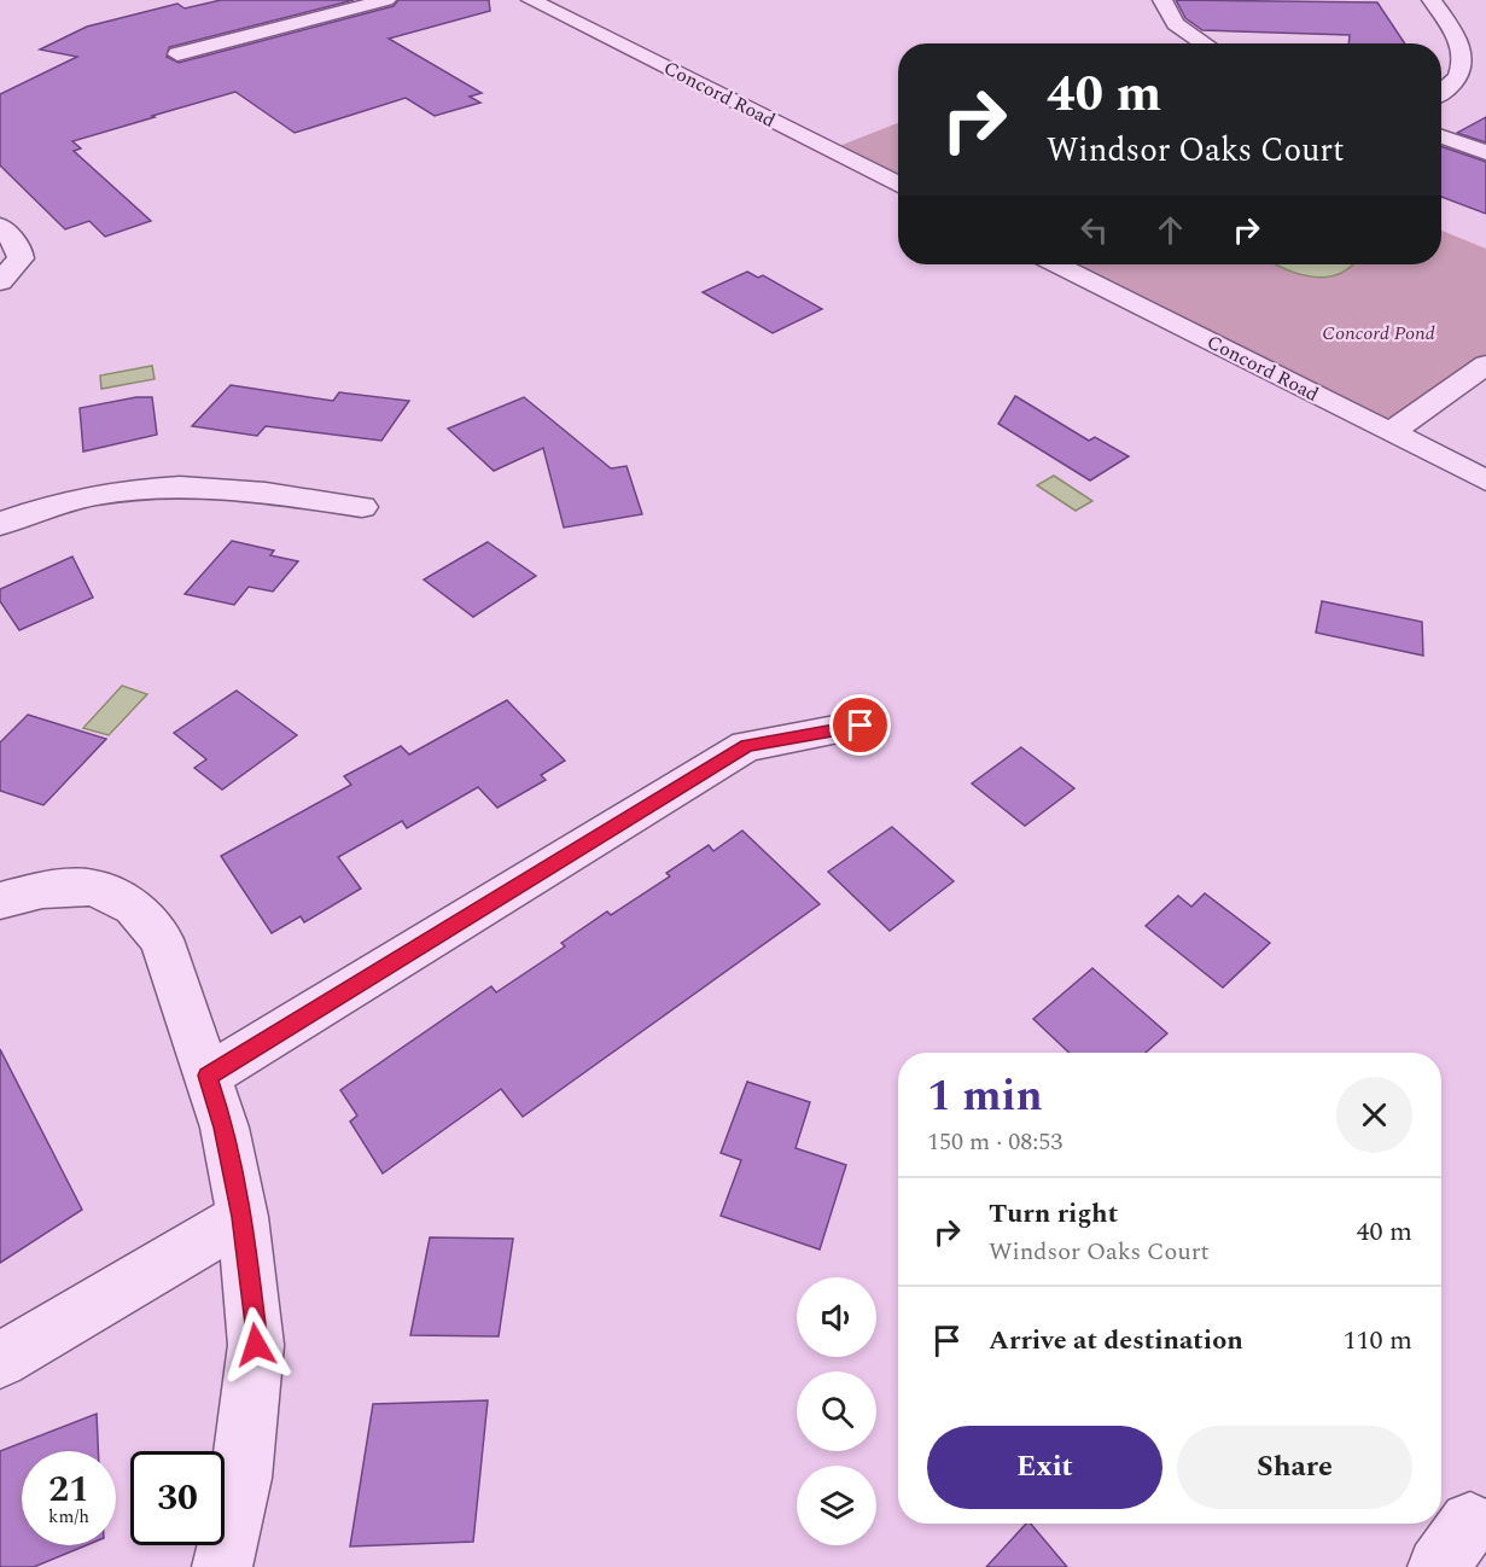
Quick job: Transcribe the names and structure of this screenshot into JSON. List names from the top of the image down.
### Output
{
  "streets": {
    "street": ["Concord Road"]
  },
  "parks": ["Concord Pond"],
  "page": {
    "turn": ["40 m", "Windsor Oaks Court"],
    "heading": ["1 min", "150 m · 08:53"],
    "list": [
      {
        "name": "Turn right",
        "note": "Windsor Oaks Court",
        "value": "40 m"
      },
      {
        "name": "Arrive at destination",
        "value": "110 m"
      }
    ],
    "buttons": ["Exit", "Share"],
    "speed": "21 km/h",
    "limit": "30"
  }
}
